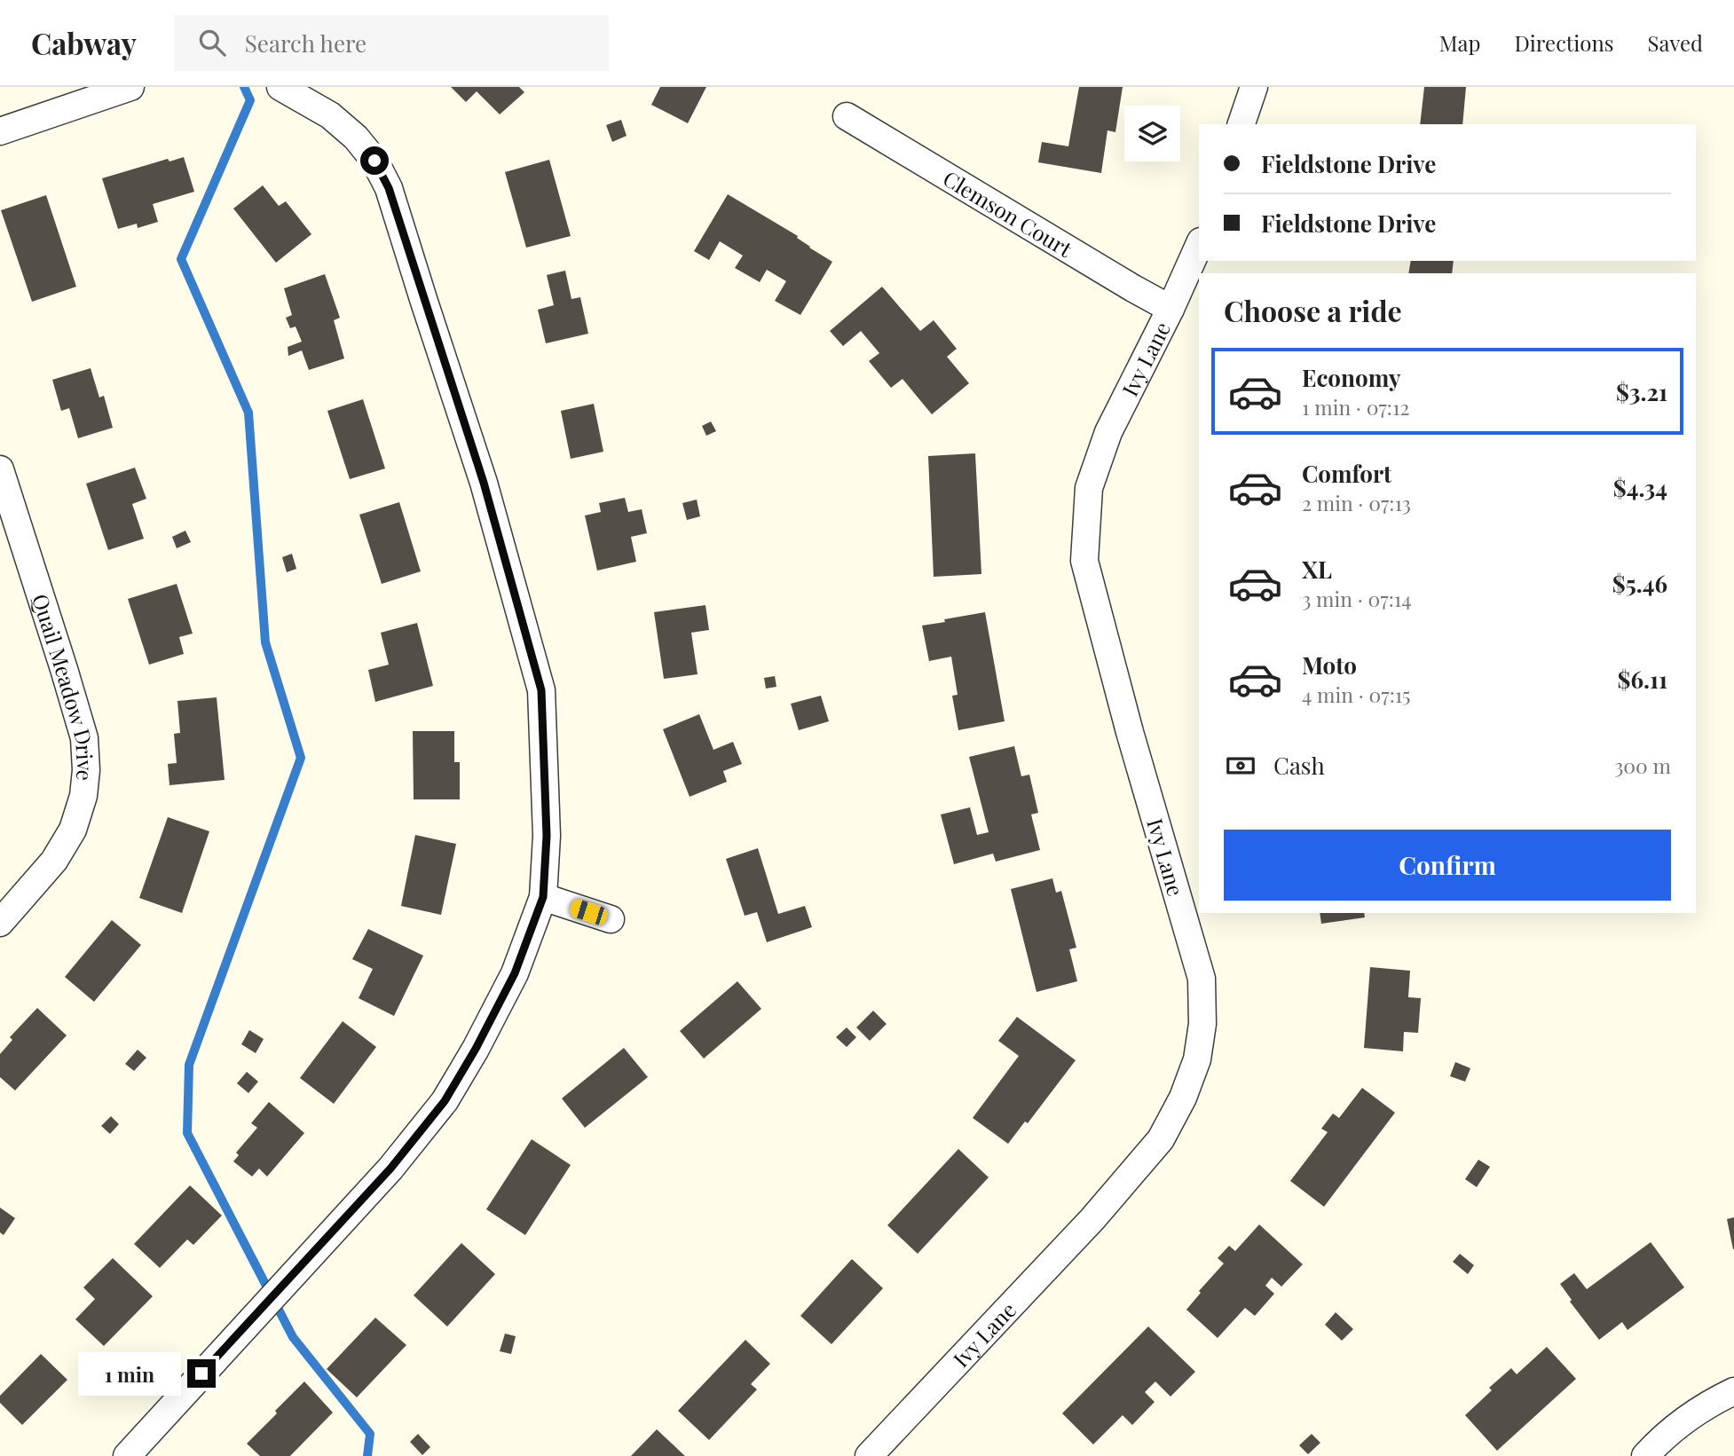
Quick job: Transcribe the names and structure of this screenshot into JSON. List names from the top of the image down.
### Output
{
  "streets": {
    "street": ["Clemson Court", "Ivy Lane", "Quail Meadow Drive"]
  },
  "crossings": [
    ["Clemson Court", "Ivy Lane"]
  ],
  "page": {
    "header": "Cabway",
    "search": "Search here",
    "nav": ["Map", "Directions", "Saved"],
    "banner": ["Fieldstone Drive", "Fieldstone Drive"],
    "heading": "Choose a ride",
    "list": [
      {
        "name": "Economy",
        "note": "1 min · 07:12",
        "value": "$3.21"
      },
      {
        "name": "Comfort",
        "note": "2 min · 07:13",
        "value": "$4.34"
      },
      {
        "name": "XL",
        "note": "3 min · 07:14",
        "value": "$5.46"
      },
      {
        "name": "Moto",
        "note": "4 min · 07:15",
        "value": "$6.11"
      }
    ],
    "pay": ["Cash", "300 m"],
    "buttons": "Confirm",
    "bubble": "1 min"
  }
}
